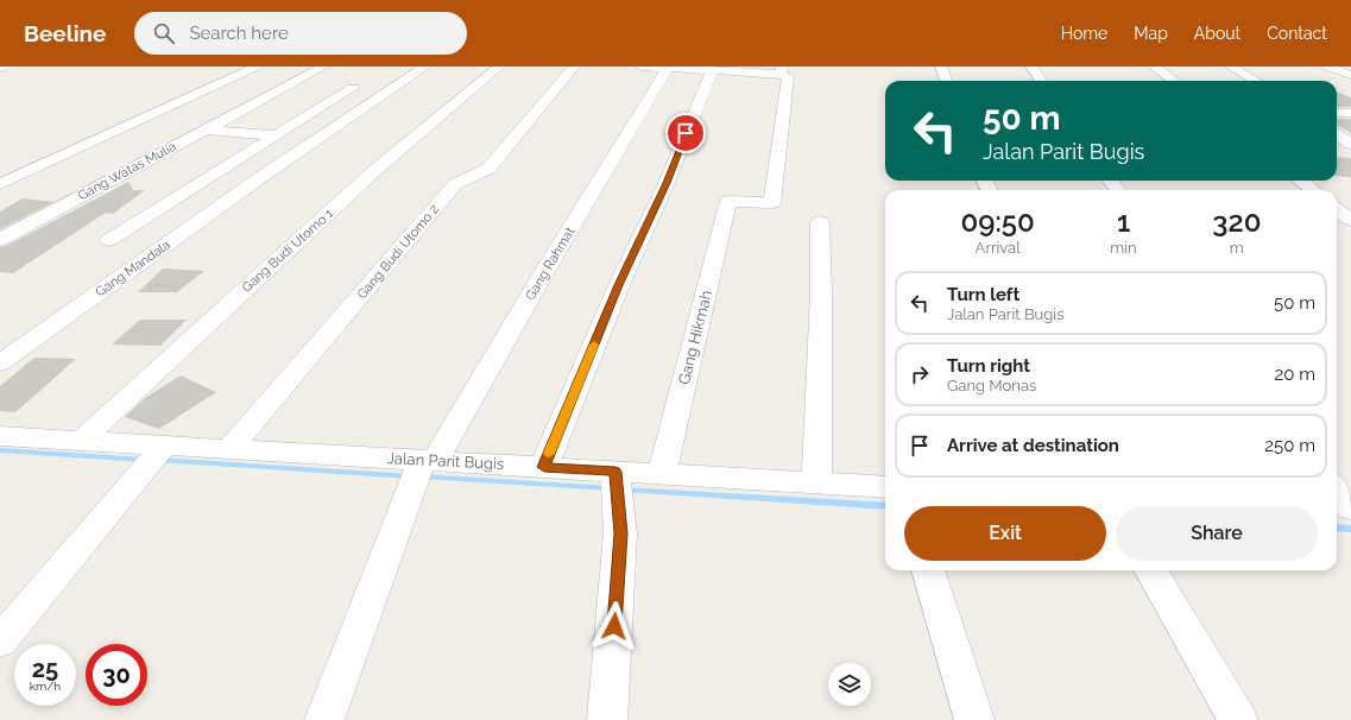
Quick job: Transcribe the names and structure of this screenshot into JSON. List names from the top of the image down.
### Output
{
  "streets": {
    "street": [
      "Gang Watas Mulia",
      "Gang Budi Utomo 1",
      "Gang Budi Utomo 2",
      "Gang Rahmat",
      "Gang Mandala",
      "Gang Hikmah",
      "Jalan Parit Bugis"
    ]
  },
  "crossings": [
    ["Gang Budi Utomo 1", "Jalan Parit Bugis"],
    ["Gang Budi Utomo 2", "Jalan Parit Bugis"],
    ["Gang Rahmat", "Jalan Parit Bugis"],
    ["Gang Hikmah", "Jalan Parit Bugis"]
  ],
  "page": {
    "header": "Beeline",
    "search": "Search here",
    "nav": [
      "Home",
      "Map",
      "About",
      "Contact"
    ],
    "turn": ["50 m", "Jalan Parit Bugis"],
    "eta": [
      "09:50",
      "Arrival",
      "1",
      "min",
      "320",
      "m"
    ],
    "list": [
      {
        "name": "Turn left",
        "note": "Jalan Parit Bugis",
        "value": "50 m"
      },
      {
        "name": "Turn right",
        "note": "Gang Monas",
        "value": "20 m"
      },
      {
        "name": "Arrive at destination",
        "value": "250 m"
      }
    ],
    "buttons": ["Exit", "Share"],
    "speed": "25 km/h",
    "limit": "30"
  }
}
